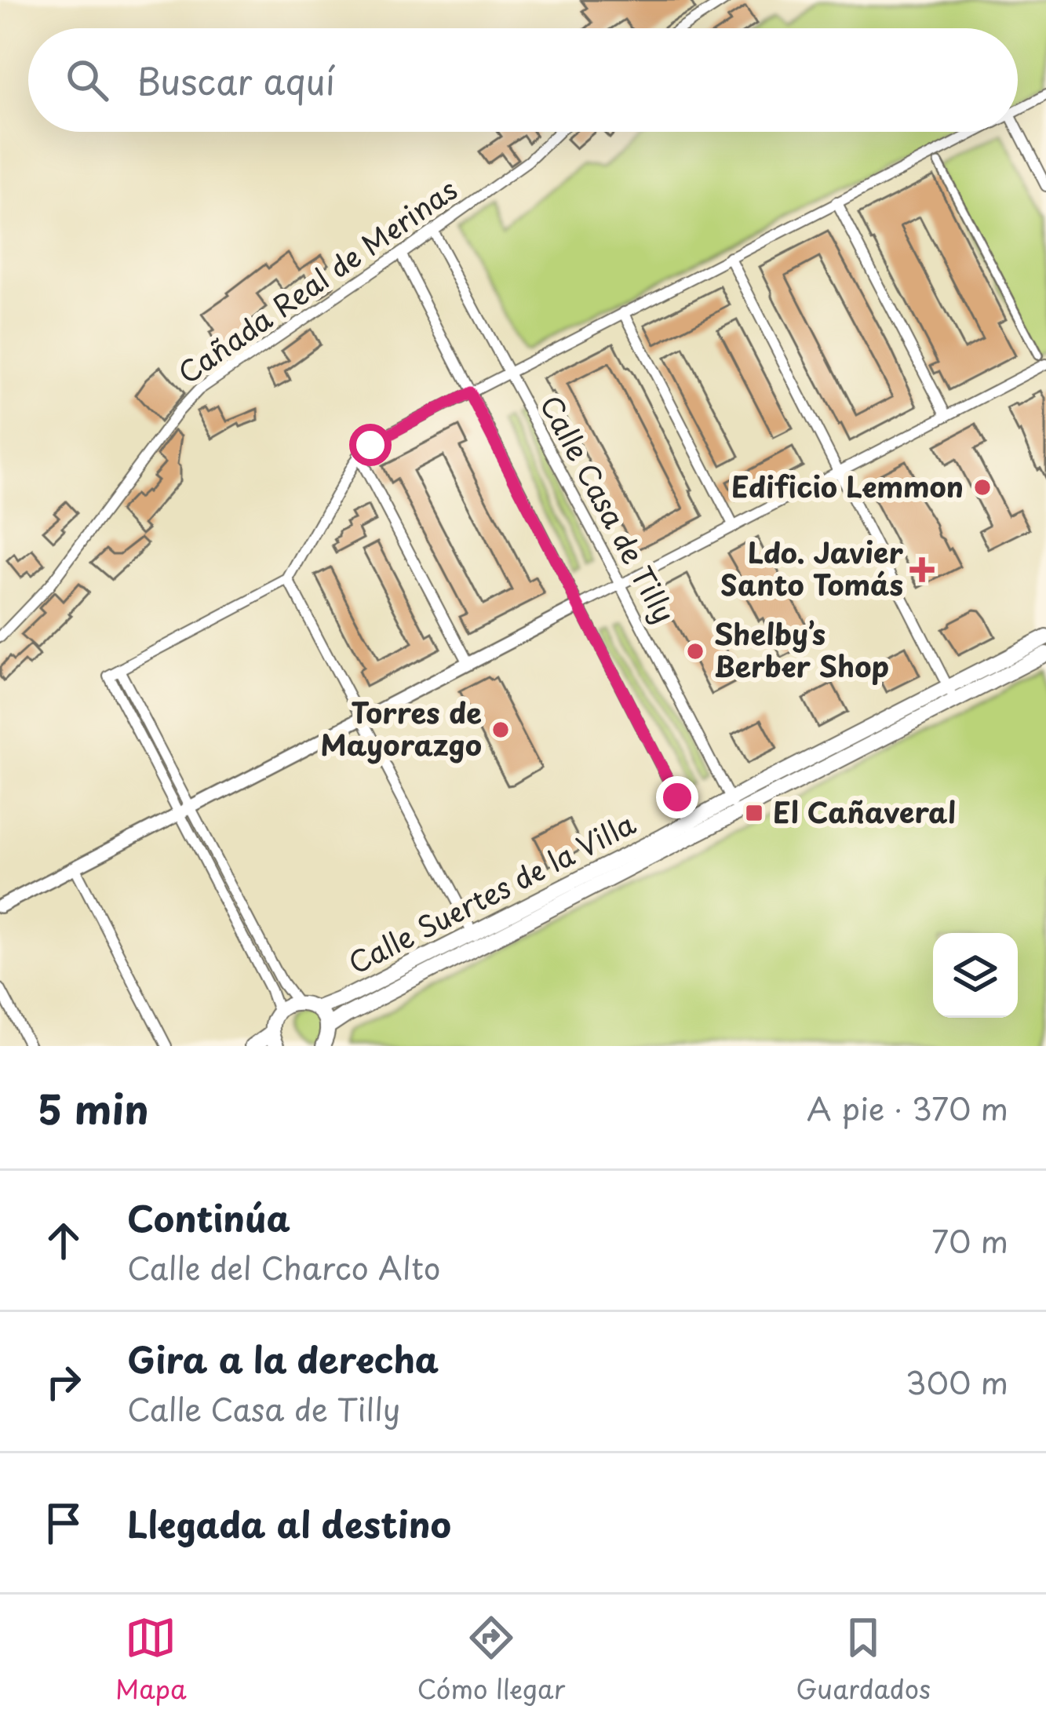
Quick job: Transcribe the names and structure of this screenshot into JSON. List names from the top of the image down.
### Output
{
  "streets": {
    "main road": ["Calle Suertes de la Villa"],
    "street": ["Cañada Real de Merinas", "Calle Casa de Tilly"]
  },
  "crossings": [
    ["Cañada Real de Merinas", "Calle Casa de Tilly"],
    ["Calle Casa de Tilly", "Calle Suertes de la Villa"]
  ],
  "places": {
    "other": ["Edificio Lemmon", "Shelby’s Berber Shop", "Torres de Mayorazgo"],
    "health": ["Ldo. Javier Santo Tomás"],
    "transit": ["El Cañaveral"]
  },
  "page": {
    "search": "Buscar aquí",
    "heading": ["5 min", "A pie · 370 m"],
    "list": [
      ["Continúa", "Calle del Charco Alto", "70 m"],
      ["Gira a la derecha", "Calle Casa de Tilly", "300 m"],
      "Llegada al destino"
    ],
    "nav": ["Mapa", "Cómo llegar", "Guardados"]
  }
}
